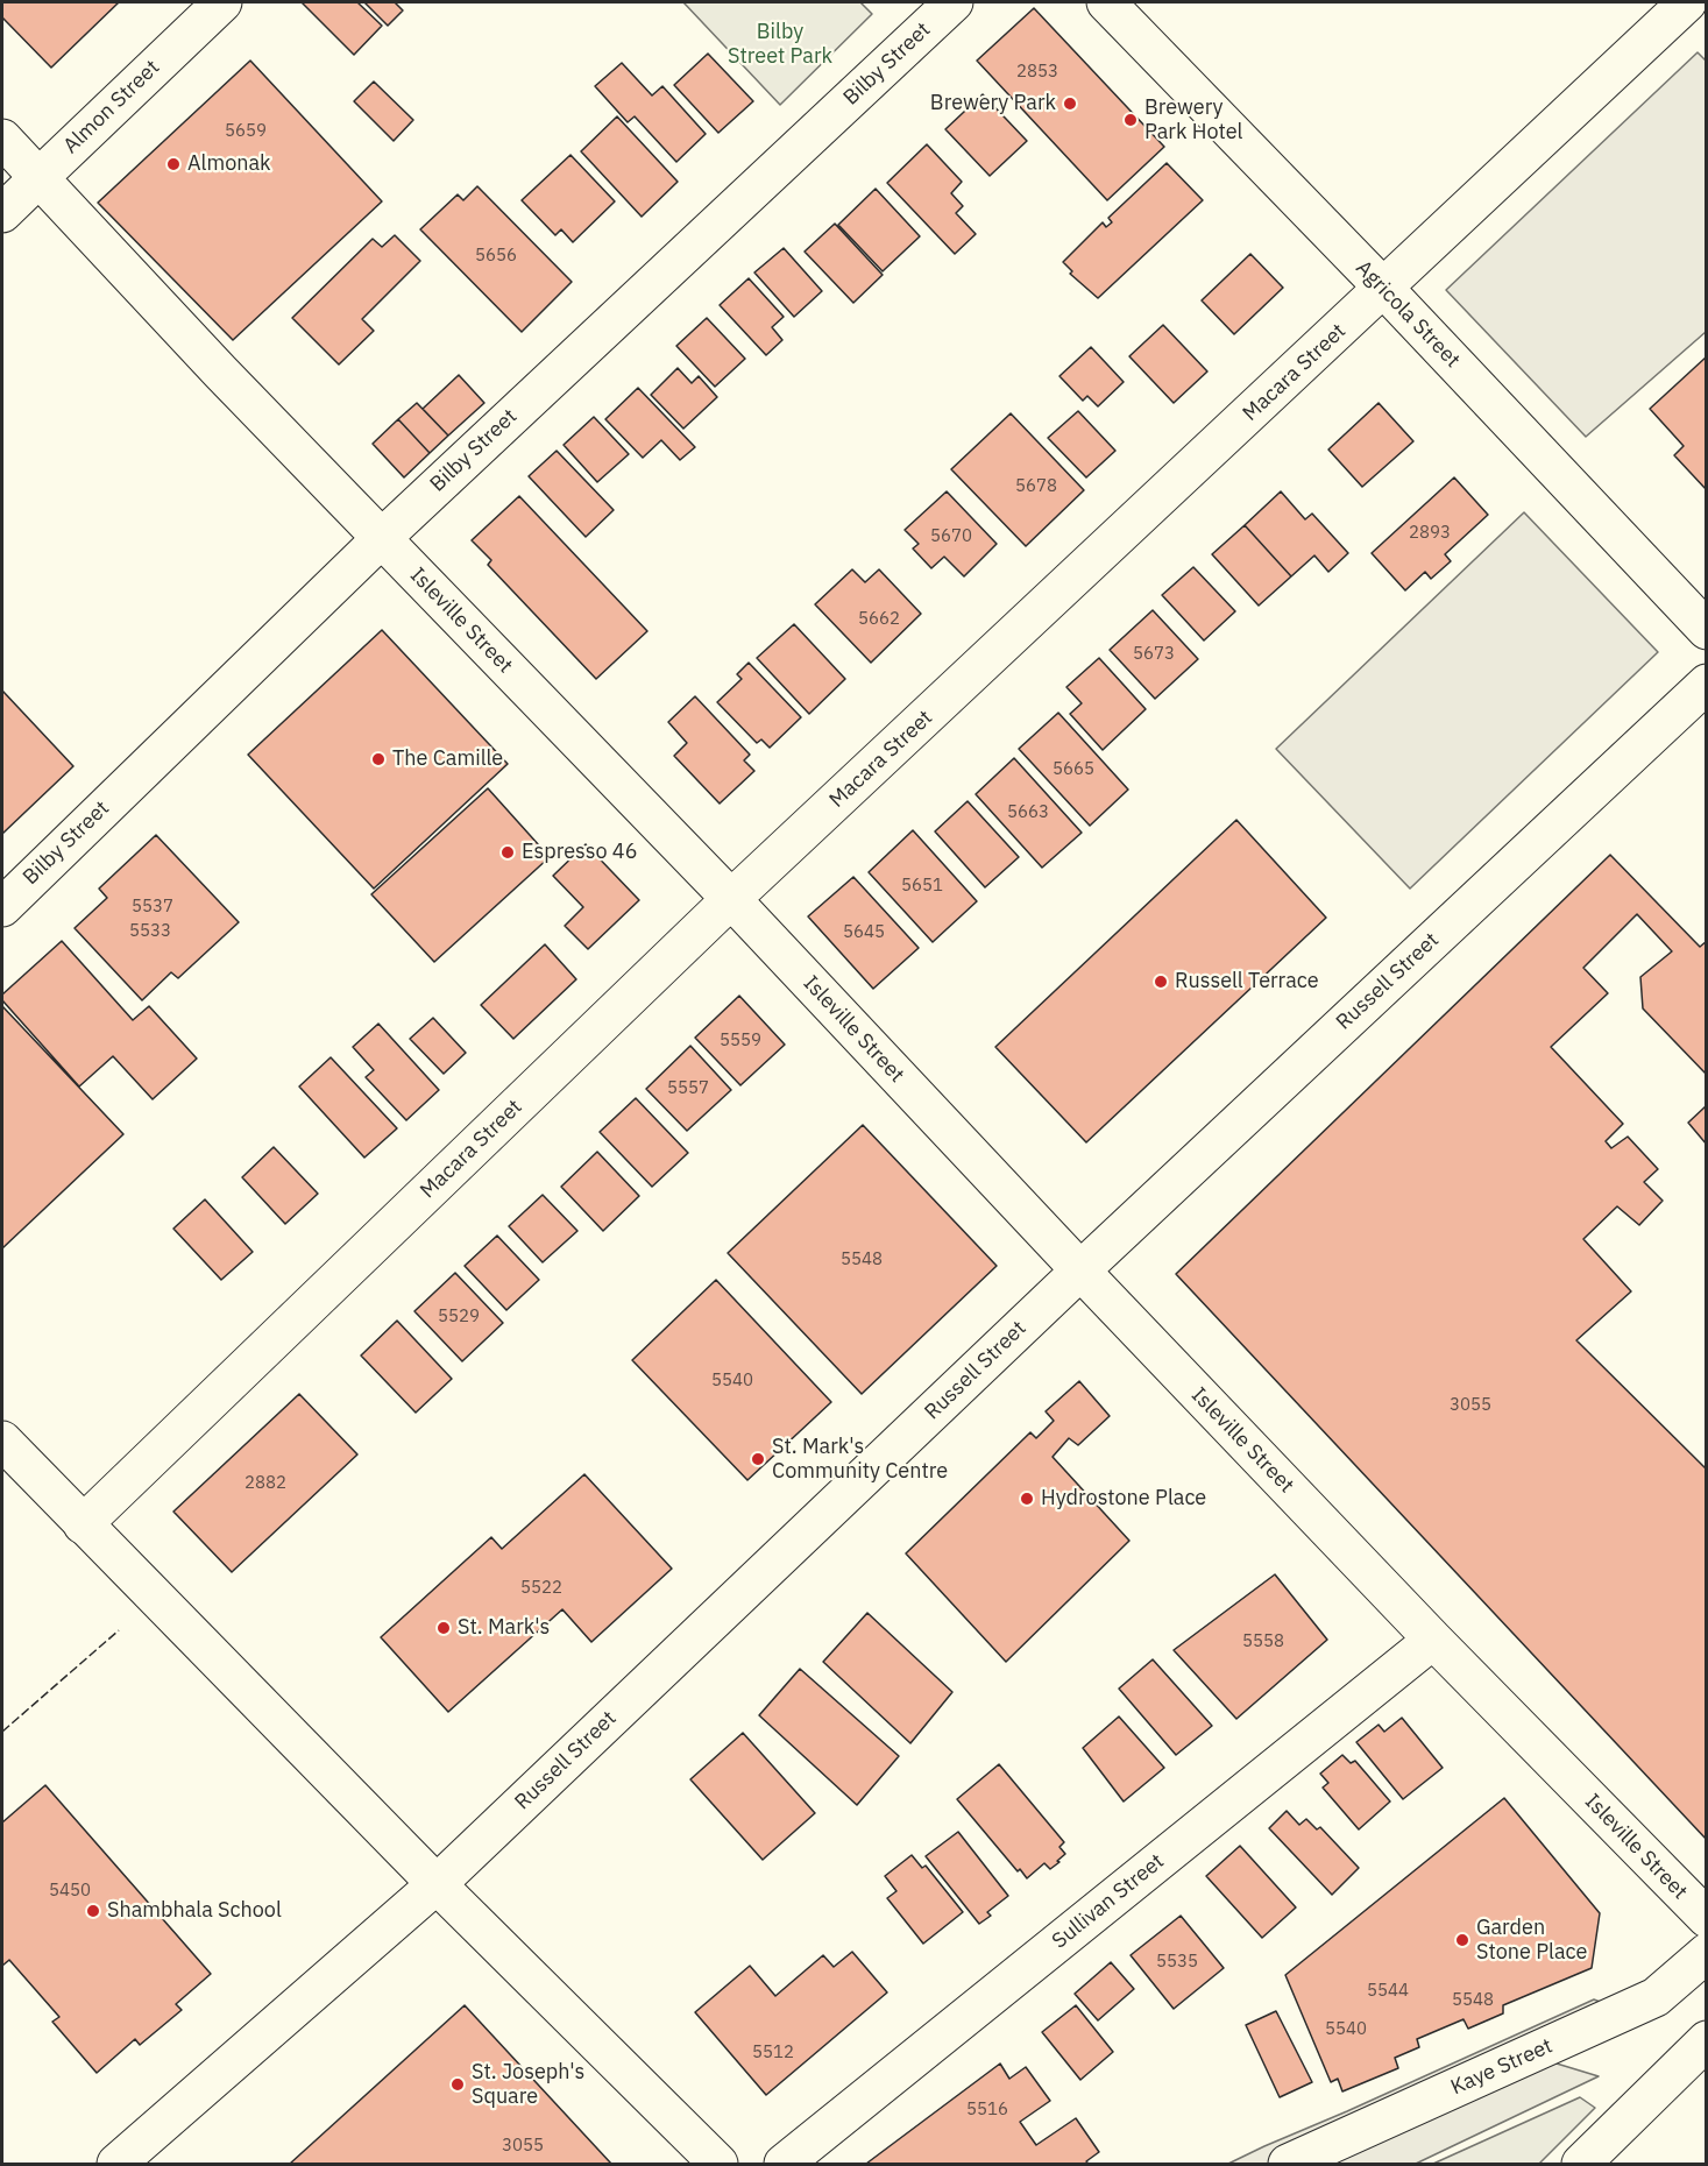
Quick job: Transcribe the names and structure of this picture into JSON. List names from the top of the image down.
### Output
{
  "streets": {
    "street": [
      "Bilby Street",
      "Almon Street",
      "Agricola Street",
      "Macara Street",
      "Isleville Street",
      "Russell Street",
      "Sullivan Street",
      "Kaye Street"
    ]
  },
  "crossings": [
    ["Bilby Street", "Isleville Street"],
    ["Almon Street", "Isleville Street"],
    ["Agricola Street", "Macara Street"],
    ["Macara Street", "Isleville Street"],
    ["Isleville Street", "Russell Street"],
    ["Isleville Street", "Sullivan Street"]
  ],
  "parks": ["Bilby Street Park"],
  "places": [
    "Brewery Park",
    "Brewery Park Hotel",
    "Almonak",
    "The Camille",
    "Espresso 46",
    "Russell Terrace",
    "St. Mark's Community Centre",
    "Hydrostone Place",
    "St. Mark's",
    "Shambhala School",
    "Garden Stone Place",
    "St. Joseph's Square"
  ],
  "house_numbers": [
    "2853",
    "5659",
    "5656",
    "5678",
    "2893",
    "5670",
    "5662",
    "5673",
    "5665",
    "5663",
    "5651",
    "5537",
    "5533",
    "5645",
    "5559",
    "5557",
    "5548",
    "5529",
    "5540",
    "3055",
    "2882",
    "5522",
    "5558",
    "5450",
    "5535",
    "5544",
    "5548",
    "5540",
    "5512",
    "5516",
    "3055"
  ]
}
